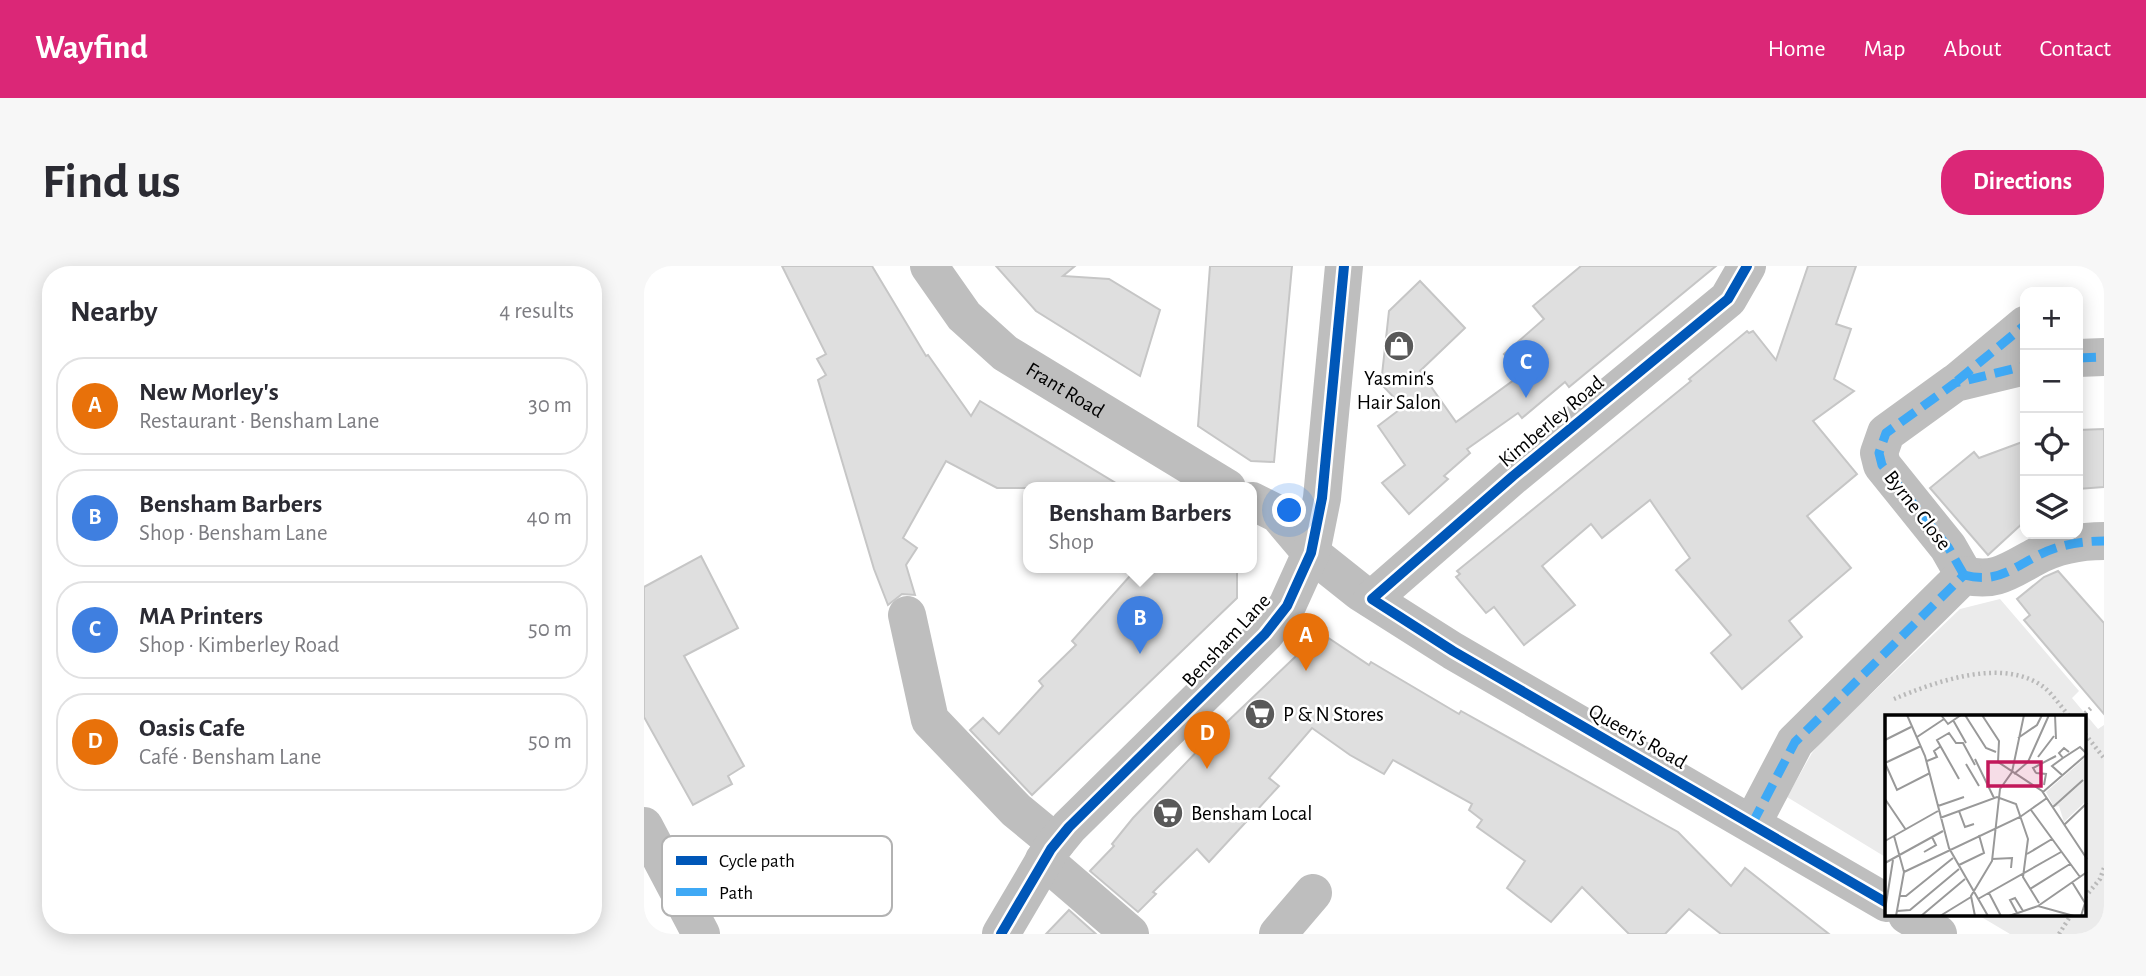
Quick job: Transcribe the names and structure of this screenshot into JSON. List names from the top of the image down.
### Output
{
  "streets": {
    "street": [
      "Frant Road",
      "Kimberley Road",
      "Byrne Close",
      "Bensham Lane",
      "Queen's Road"
    ]
  },
  "crossings": [
    ["Kimberley Road", "Queen's Road"],
    ["Bensham Lane", "Queen's Road"]
  ],
  "places": {
    "shop": ["Yasmin's Hair Salon"],
    "supermarket": ["P & N Stores", "Bensham Local"]
  },
  "legend": ["Cycle path", "Path"],
  "page": {
    "header": "Wayfind",
    "nav": [
      "Home",
      "Map",
      "About",
      "Contact"
    ],
    "buttons": "Directions",
    "title": "Find us",
    "heading": ["Nearby", "4 results"],
    "map_buttons": ["+", "−"],
    "pins": [
      "C",
      "B",
      "A",
      "D"
    ],
    "list": [
      {
        "mark": "A",
        "name": "New Morley's",
        "note": "Restaurant · Bensham Lane",
        "value": "30 m"
      },
      {
        "mark": "B",
        "name": "Bensham Barbers",
        "note": "Shop · Bensham Lane",
        "value": "40 m"
      },
      {
        "mark": "C",
        "name": "MA Printers",
        "note": "Shop · Kimberley Road",
        "value": "50 m"
      },
      {
        "mark": "D",
        "name": "Oasis Cafe",
        "note": "Café · Bensham Lane",
        "value": "50 m"
      }
    ],
    "popup": ["Bensham Barbers", "Shop"]
  }
}
